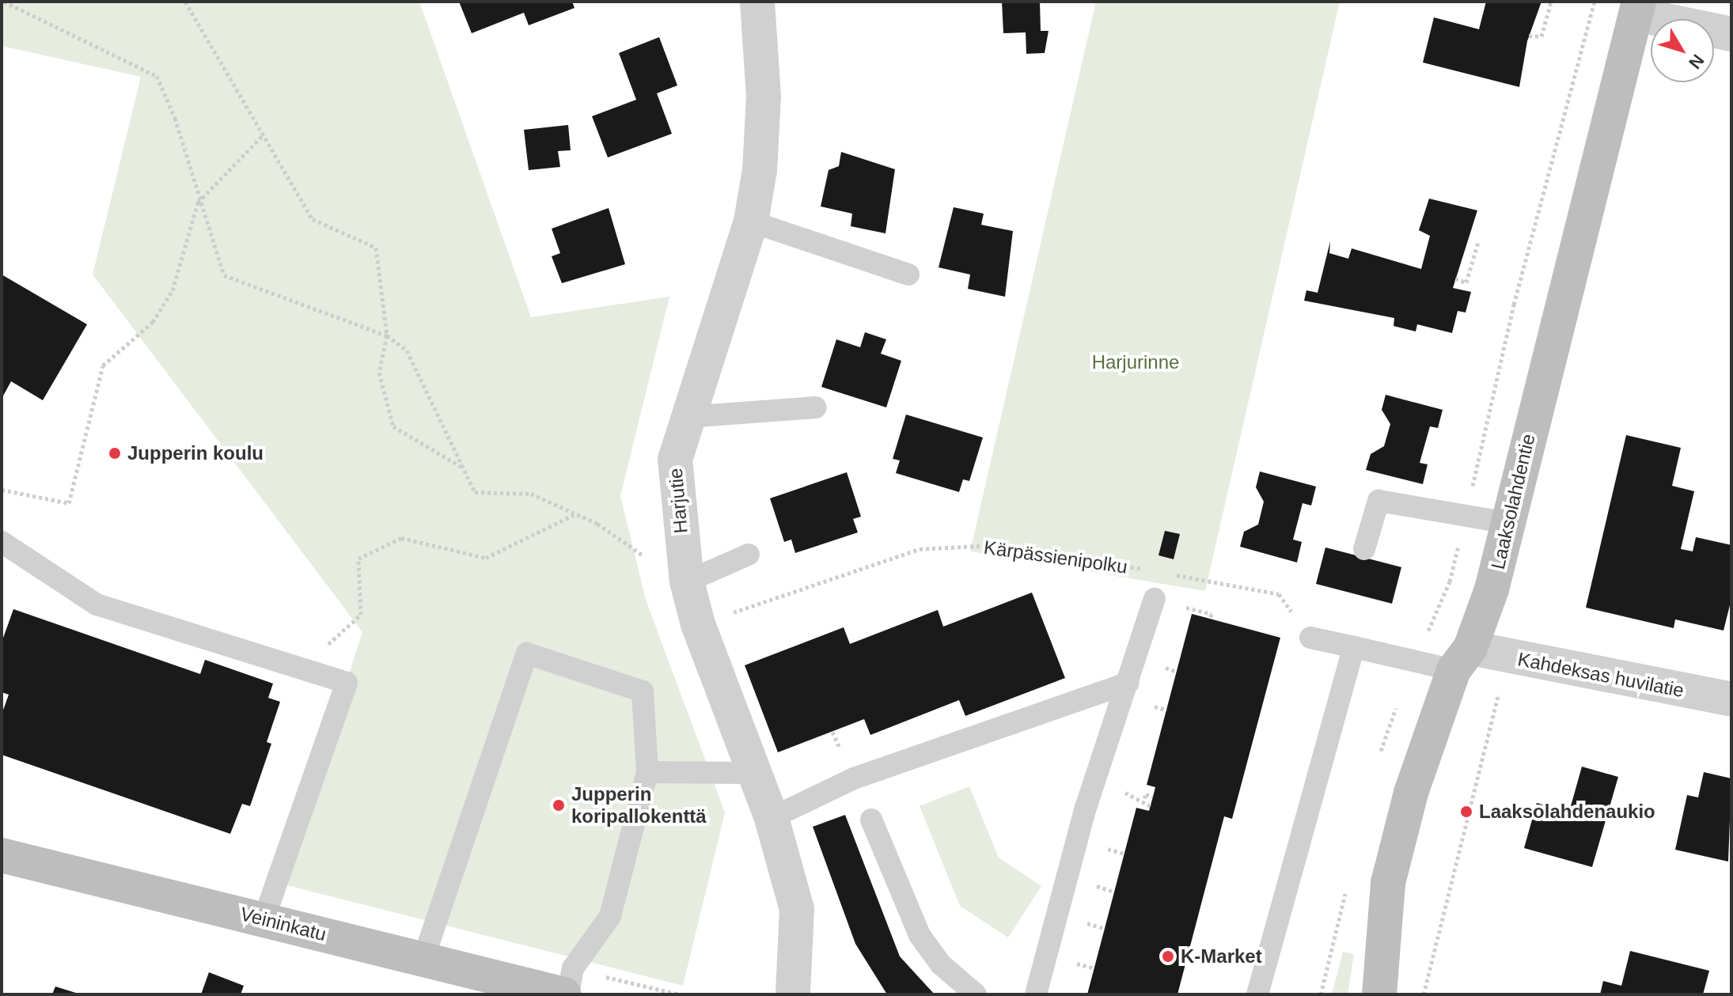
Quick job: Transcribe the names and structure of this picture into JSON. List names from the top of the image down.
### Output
{
  "streets": {
    "street": [
      "Harjutie",
      "Laaksolahdentie",
      "Kahdeksas huvilatie",
      "Veininkatu"
    ],
    "path": ["Kärpässienipolku"]
  },
  "crossings": [
    ["Harjutie", "Kärpässienipolku"],
    ["Laaksolahdentie", "Kahdeksas huvilatie"]
  ],
  "parks": ["Harjurinne"],
  "places": [
    "Jupperin koulu",
    "Jupperin koripallokenttä",
    "Laaksolahdenaukio",
    "K-Market"
  ],
  "north": "bottom right"
}
